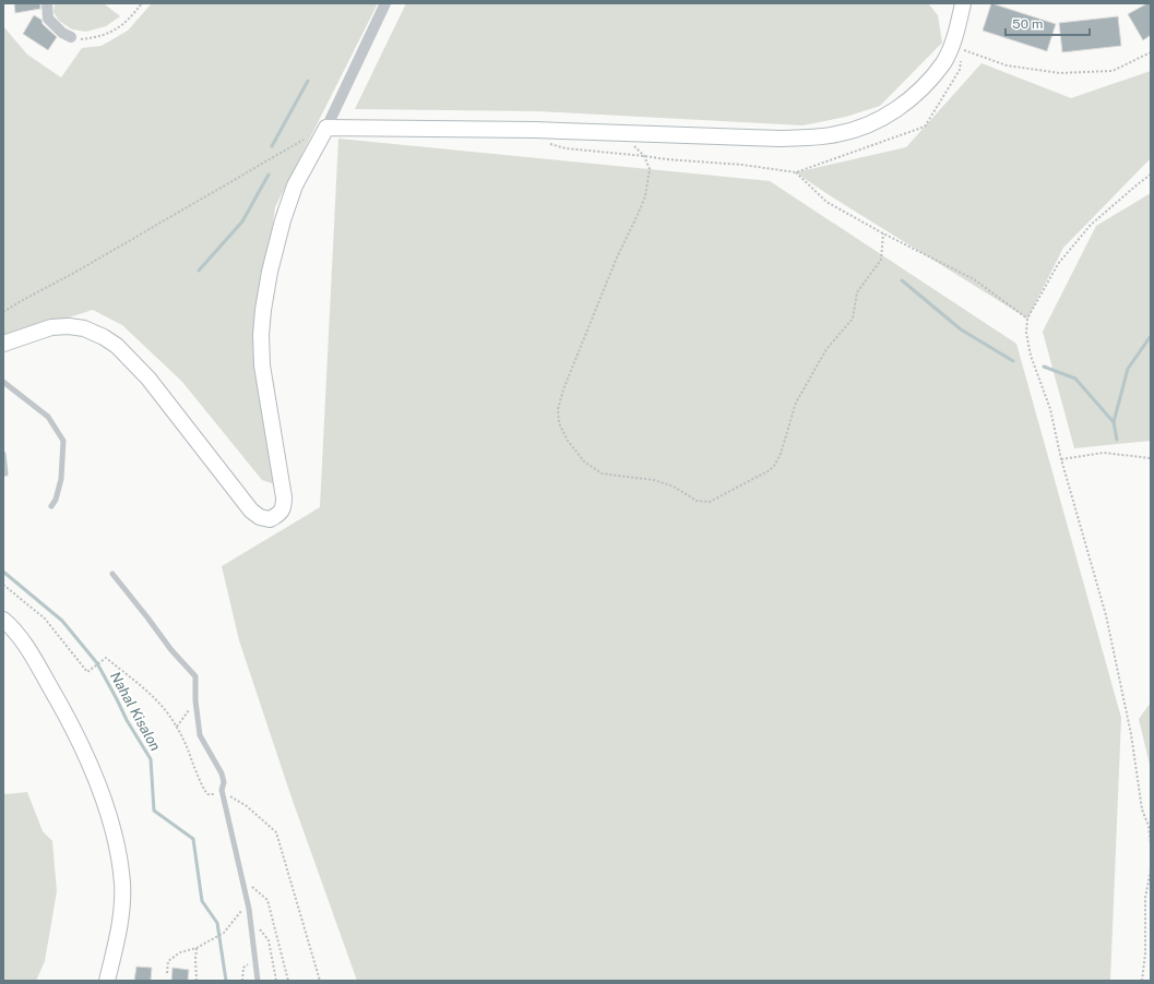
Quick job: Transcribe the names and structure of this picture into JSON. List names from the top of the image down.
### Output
{
  "water": ["Nahal Kisalon"],
  "scale_bar": "50 m"
}
